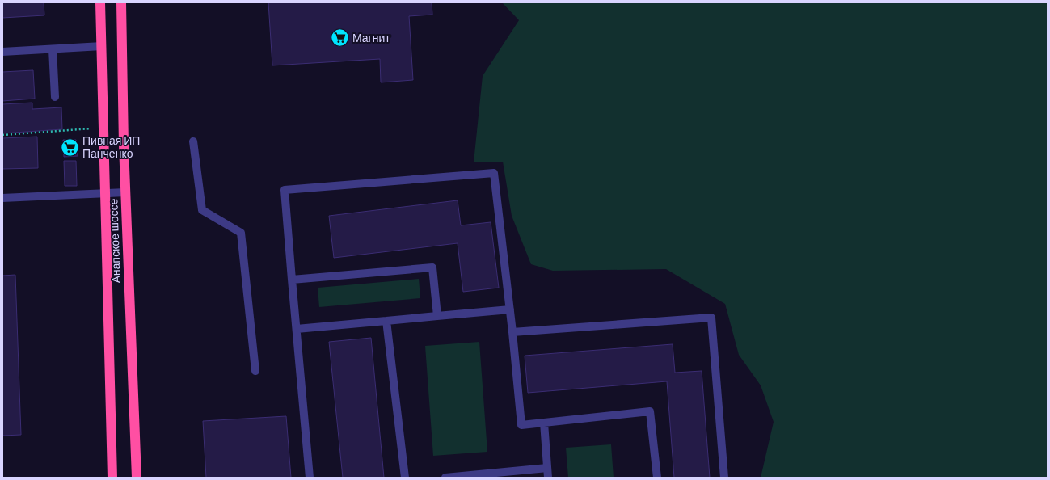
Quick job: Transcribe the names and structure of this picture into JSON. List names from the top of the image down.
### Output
{
  "streets": {
    "highway": ["Анапское шоссе"]
  },
  "places": {
    "supermarket": ["Магнит", "Пивная ИП Панченко"]
  }
}
